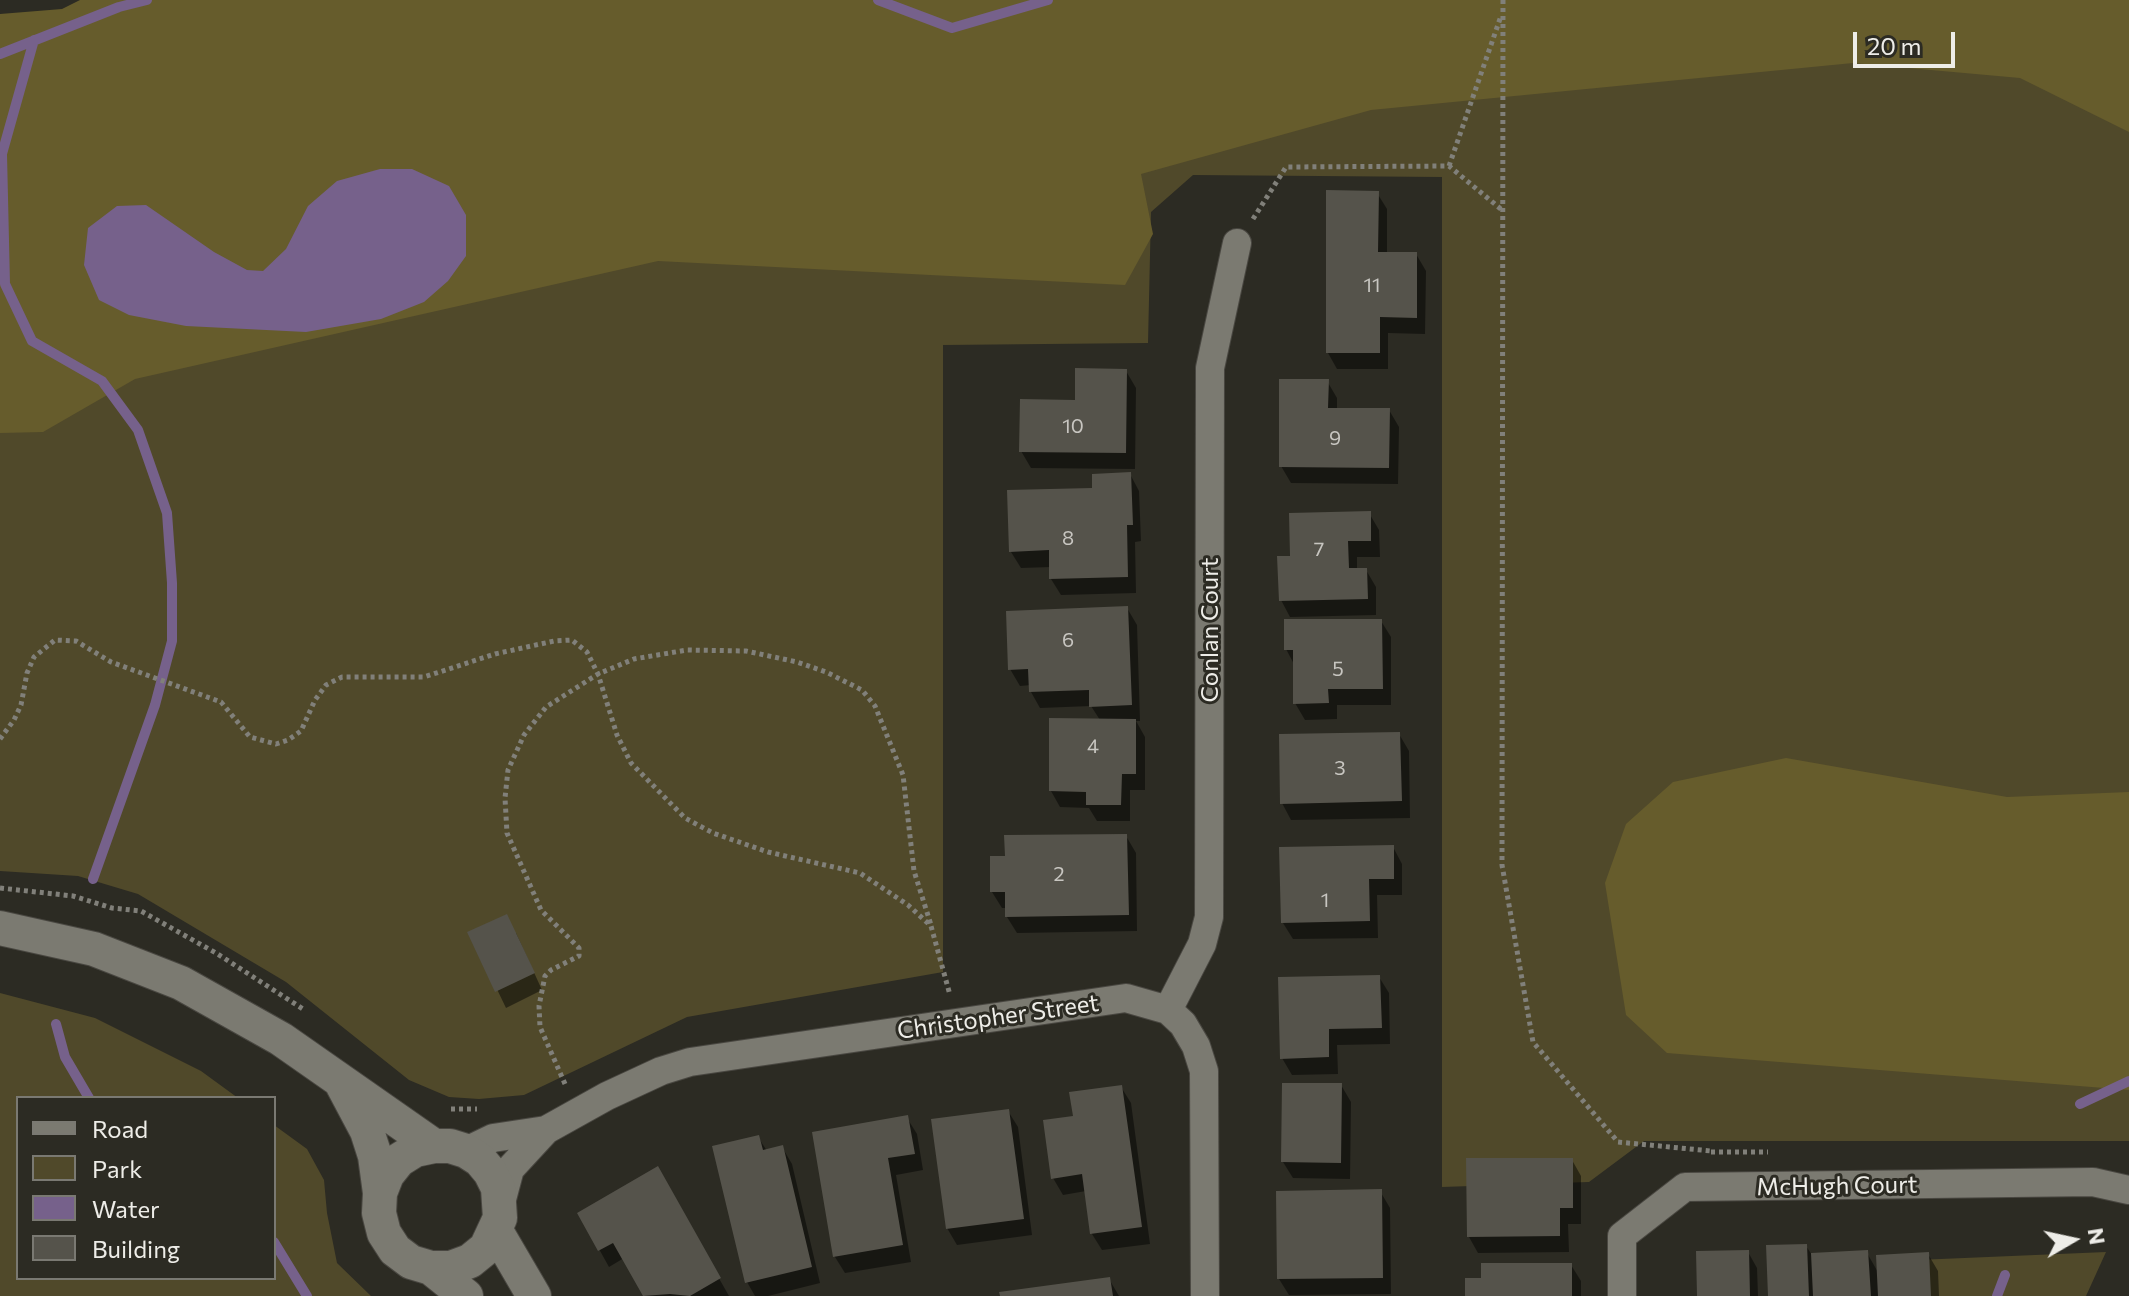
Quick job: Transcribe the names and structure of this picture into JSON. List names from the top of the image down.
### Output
{
  "streets": {
    "street": ["Conlan Court", "Christopher Street", "McHugh Court"]
  },
  "crossings": [
    ["Conlan Court", "Christopher Street"]
  ],
  "house_numbers": [
    "11",
    "10",
    "9",
    "8",
    "7",
    "6",
    "5",
    "4",
    "3",
    "2",
    "1"
  ],
  "legend": [
    "Road",
    "Park",
    "Water",
    "Building"
  ],
  "scale_bar": "20 m",
  "north": "right"
}
